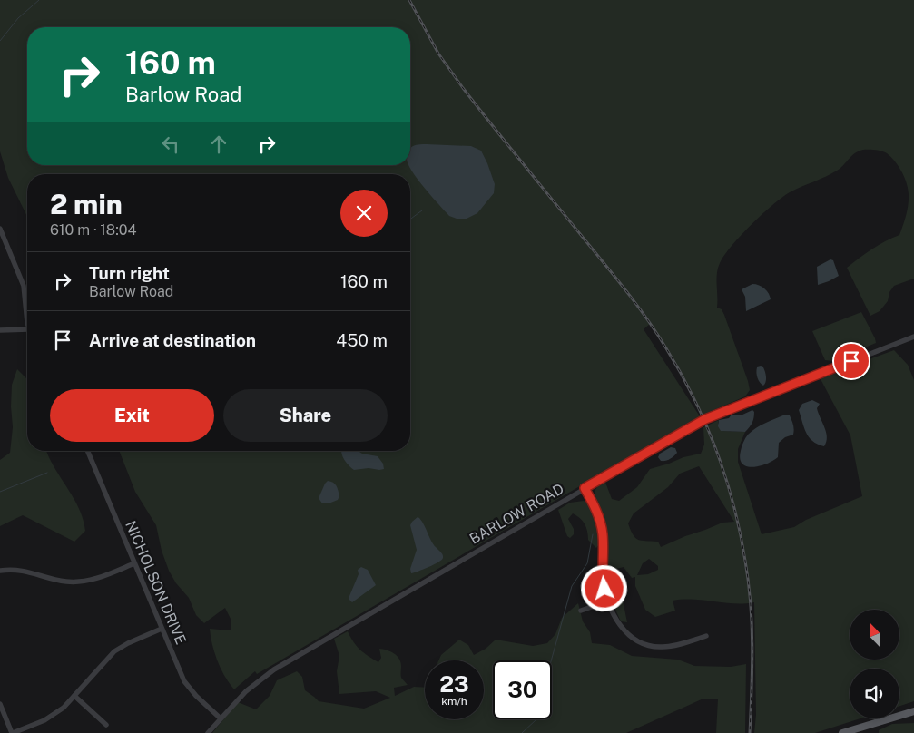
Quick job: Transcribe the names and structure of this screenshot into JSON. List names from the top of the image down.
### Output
{
  "streets": {
    "street": ["BARLOW ROAD", "NICHOLSON DRIVE"]
  },
  "crossings": [
    ["BARLOW ROAD", "NICHOLSON DRIVE"]
  ],
  "north": "top left",
  "page": {
    "turn": ["160 m", "Barlow Road"],
    "heading": ["2 min", "610 m · 18:04"],
    "list": [
      {
        "name": "Turn right",
        "note": "Barlow Road",
        "value": "160 m"
      },
      {
        "name": "Arrive at destination",
        "value": "450 m"
      }
    ],
    "buttons": ["Exit", "Share"],
    "speed": "23 km/h",
    "limit": "30"
  }
}
